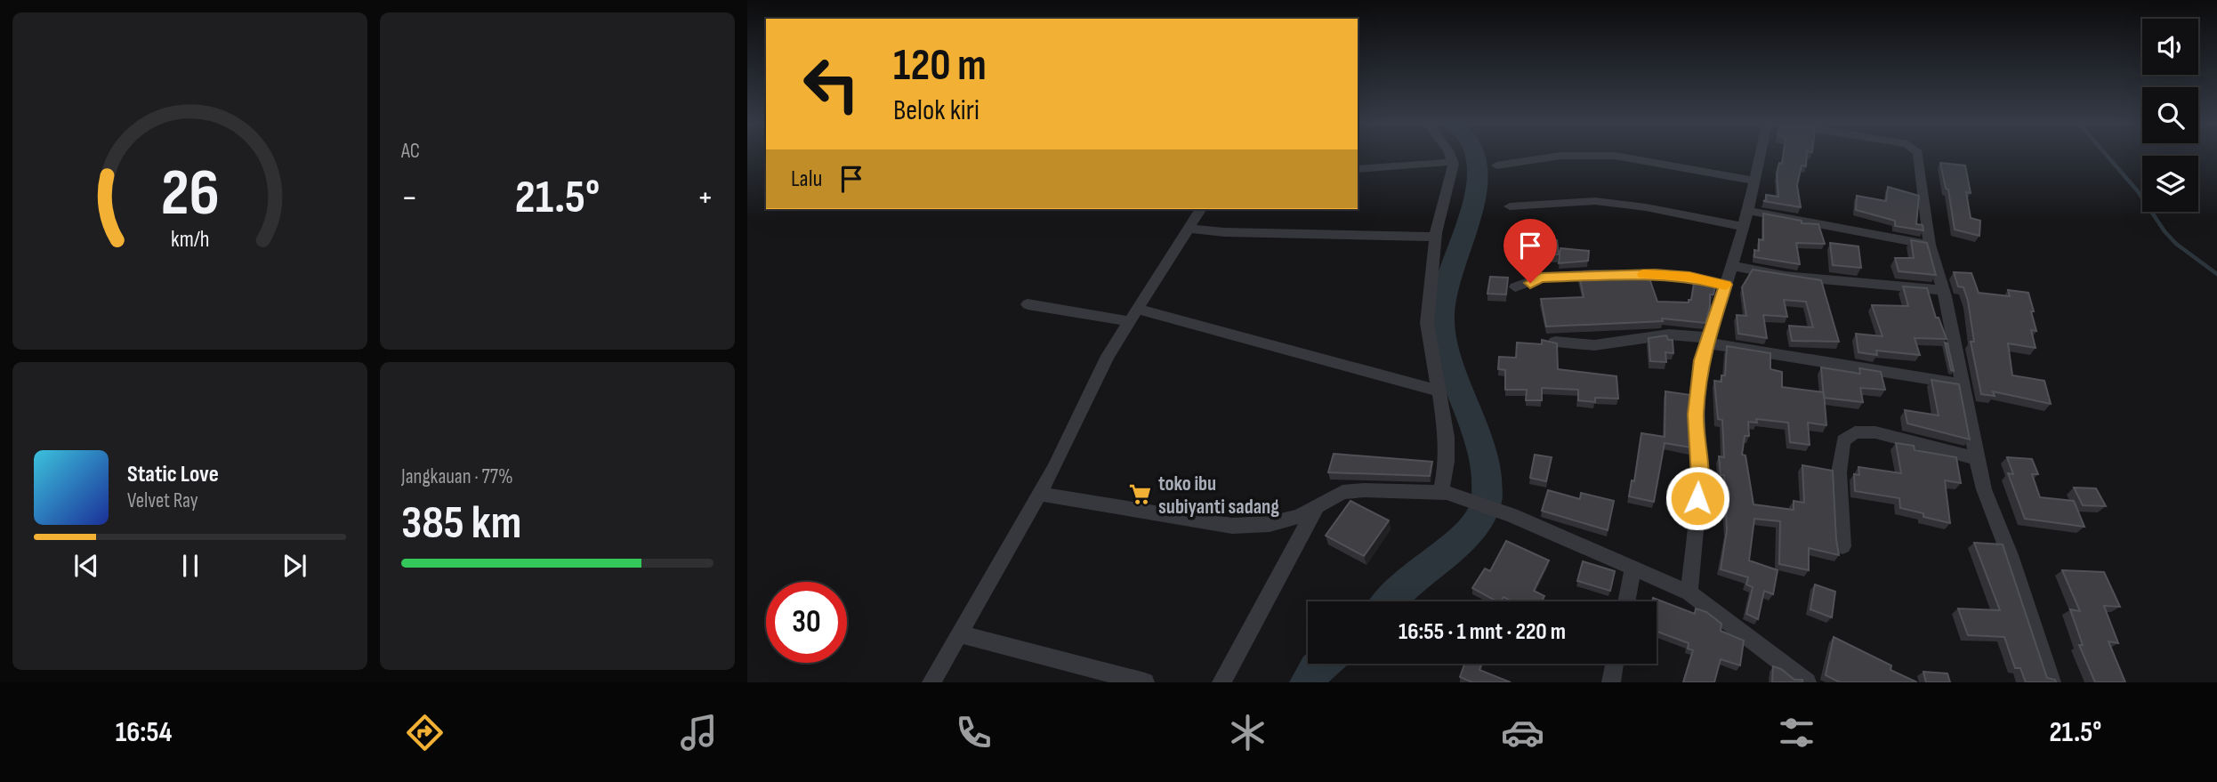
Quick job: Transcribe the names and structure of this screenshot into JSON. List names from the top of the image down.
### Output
{
  "places": {
    "supermarket": ["toko ibu subiyanti sadang"]
  },
  "page": {
    "tile": [
      "AC",
      ["Jangkauan · 77%", "385 km"]
    ],
    "turn": ["120 m", "Belok kiri"],
    "then": "Lalu",
    "heat": ["−", "21.5°", "+"],
    "song": ["Static Love", "Velvet Ray"],
    "limit": "30",
    "trip": "16:55 · 1 mnt · 220 m",
    "tabs": ["16:54", "21.5°"],
    "gauge": ["26", "km/h"]
  }
}
